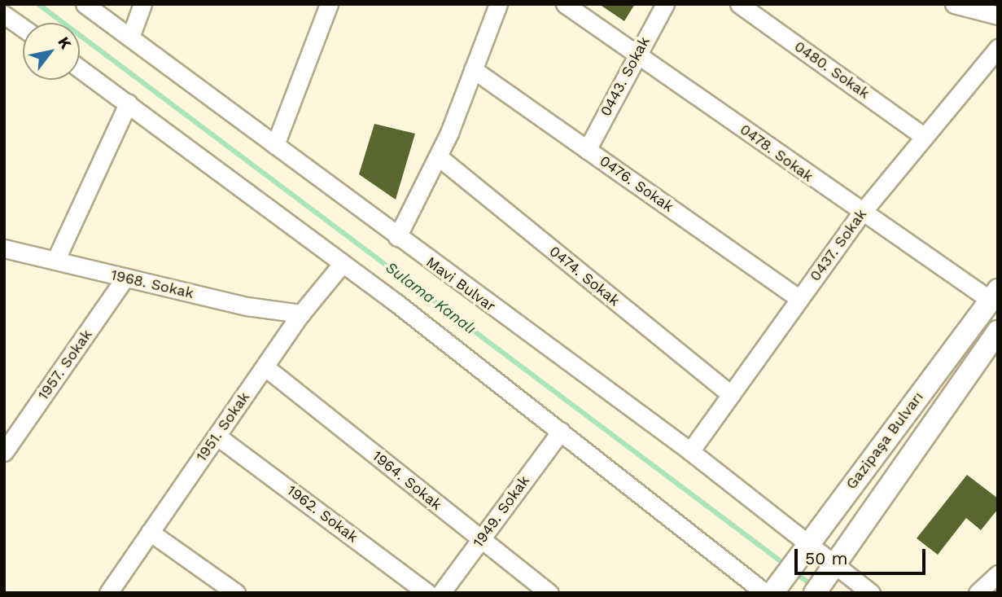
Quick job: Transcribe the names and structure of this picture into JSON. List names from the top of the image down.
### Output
{
  "streets": {
    "main road": ["Gazipaşa Bulvarı"],
    "street": [
      "0480. Sokak",
      "0443. Sokak",
      "0478. Sokak",
      "0476. Sokak",
      "0437. Sokak",
      "0474. Sokak",
      "1968. Sokak",
      "Mavi Bulvar",
      "1957. Sokak",
      "1951. Sokak",
      "1964. Sokak",
      "1949. Sokak",
      "1962. Sokak"
    ]
  },
  "crossings": [
    ["0480. Sokak", "0437. Sokak"],
    ["0443. Sokak", "0478. Sokak"],
    ["0443. Sokak", "0476. Sokak"],
    ["0478. Sokak", "0437. Sokak"],
    ["0478. Sokak", "Gazipaşa Bulvarı"],
    ["0476. Sokak", "0437. Sokak"],
    ["0437. Sokak", "0474. Sokak"],
    ["0437. Sokak", "Mavi Bulvar"],
    ["1968. Sokak", "1957. Sokak"],
    ["1968. Sokak", "1951. Sokak"],
    ["Mavi Bulvar", "Gazipaşa Bulvarı"],
    ["1951. Sokak", "1964. Sokak"],
    ["1951. Sokak", "1962. Sokak"],
    ["1964. Sokak", "1949. Sokak"]
  ],
  "water": ["Sulama Kanalı"],
  "scale_bar": "50 m",
  "north": "top right"
}
